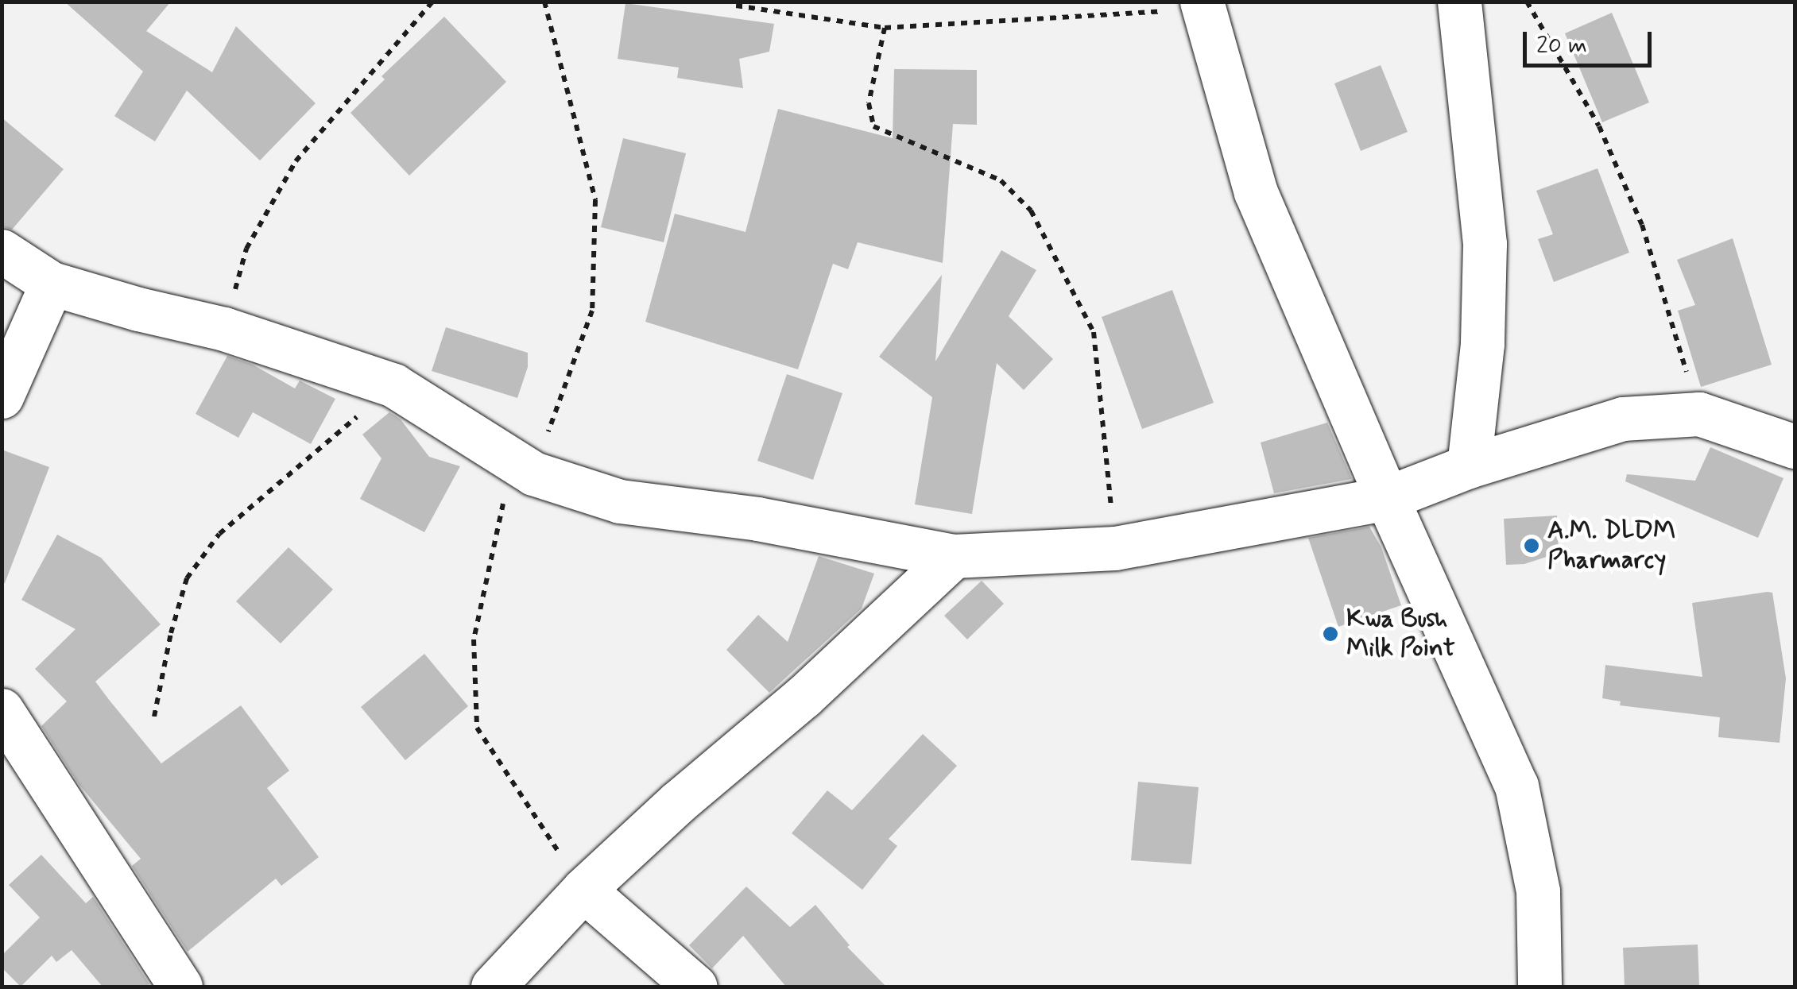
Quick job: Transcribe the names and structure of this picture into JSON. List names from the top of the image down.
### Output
{
  "places": ["A.M. DLDM Pharmarcy", "Kwa Bush Milk Point"],
  "scale_bar": "20 m"
}
